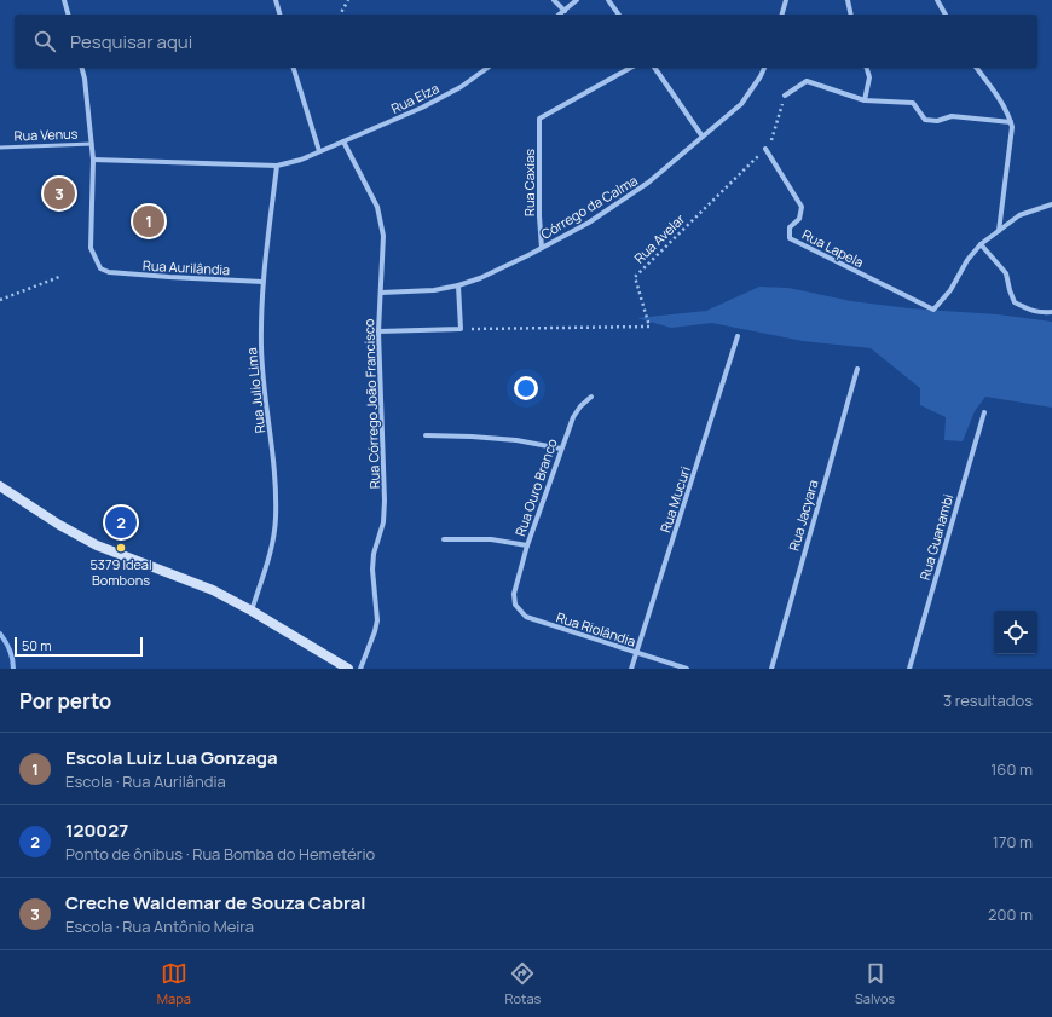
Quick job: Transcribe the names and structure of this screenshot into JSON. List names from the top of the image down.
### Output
{
  "streets": {
    "street": [
      "Rua Elza",
      "Rua Caxias",
      "Córrego da Calma",
      "Rua Lapela",
      "Rua Aurilândia",
      "Rua Julio Lima",
      "Rua Córrego João Francisco",
      "Rua Ouro Branco",
      "Rua Mucuri",
      "Rua Jacyara",
      "Rua Guanambi",
      "Rua Riolândia"
    ],
    "lane": ["Rua Venus"],
    "path": ["Rua Avelar"]
  },
  "crossings": [
    ["Rua Elza", "Rua Aurilândia"],
    ["Rua Elza", "Rua Julio Lima"],
    ["Rua Elza", "Rua Córrego João Francisco"],
    ["Rua Caxias", "Córrego da Calma"],
    ["Córrego da Calma", "Rua Córrego João Francisco"],
    ["Rua Avelar", "Rua Lapela"],
    ["Rua Aurilândia", "Rua Julio Lima"],
    ["Rua Ouro Branco", "Rua Riolândia"],
    ["Rua Mucuri", "Rua Riolândia"]
  ],
  "places": ["5379 Ideal Bombons"],
  "scale_bar": "50 m",
  "page": {
    "search": "Pesquisar aqui",
    "pins": ["3", "1", "2"],
    "scale": "50 m",
    "heading": ["Por perto", "3 resultados"],
    "list": [
      {
        "mark": "1",
        "name": "Escola Luiz Lua Gonzaga",
        "note": "Escola · Rua Aurilândia",
        "value": "160 m"
      },
      {
        "mark": "2",
        "name": "120027",
        "note": "Ponto de ônibus · Rua Bomba do Hemetério",
        "value": "170 m"
      },
      {
        "mark": "3",
        "name": "Creche Waldemar de Souza Cabral",
        "note": "Escola · Rua Antônio Meira",
        "value": "200 m"
      }
    ],
    "nav": ["Mapa", "Rotas", "Salvos"]
  }
}
